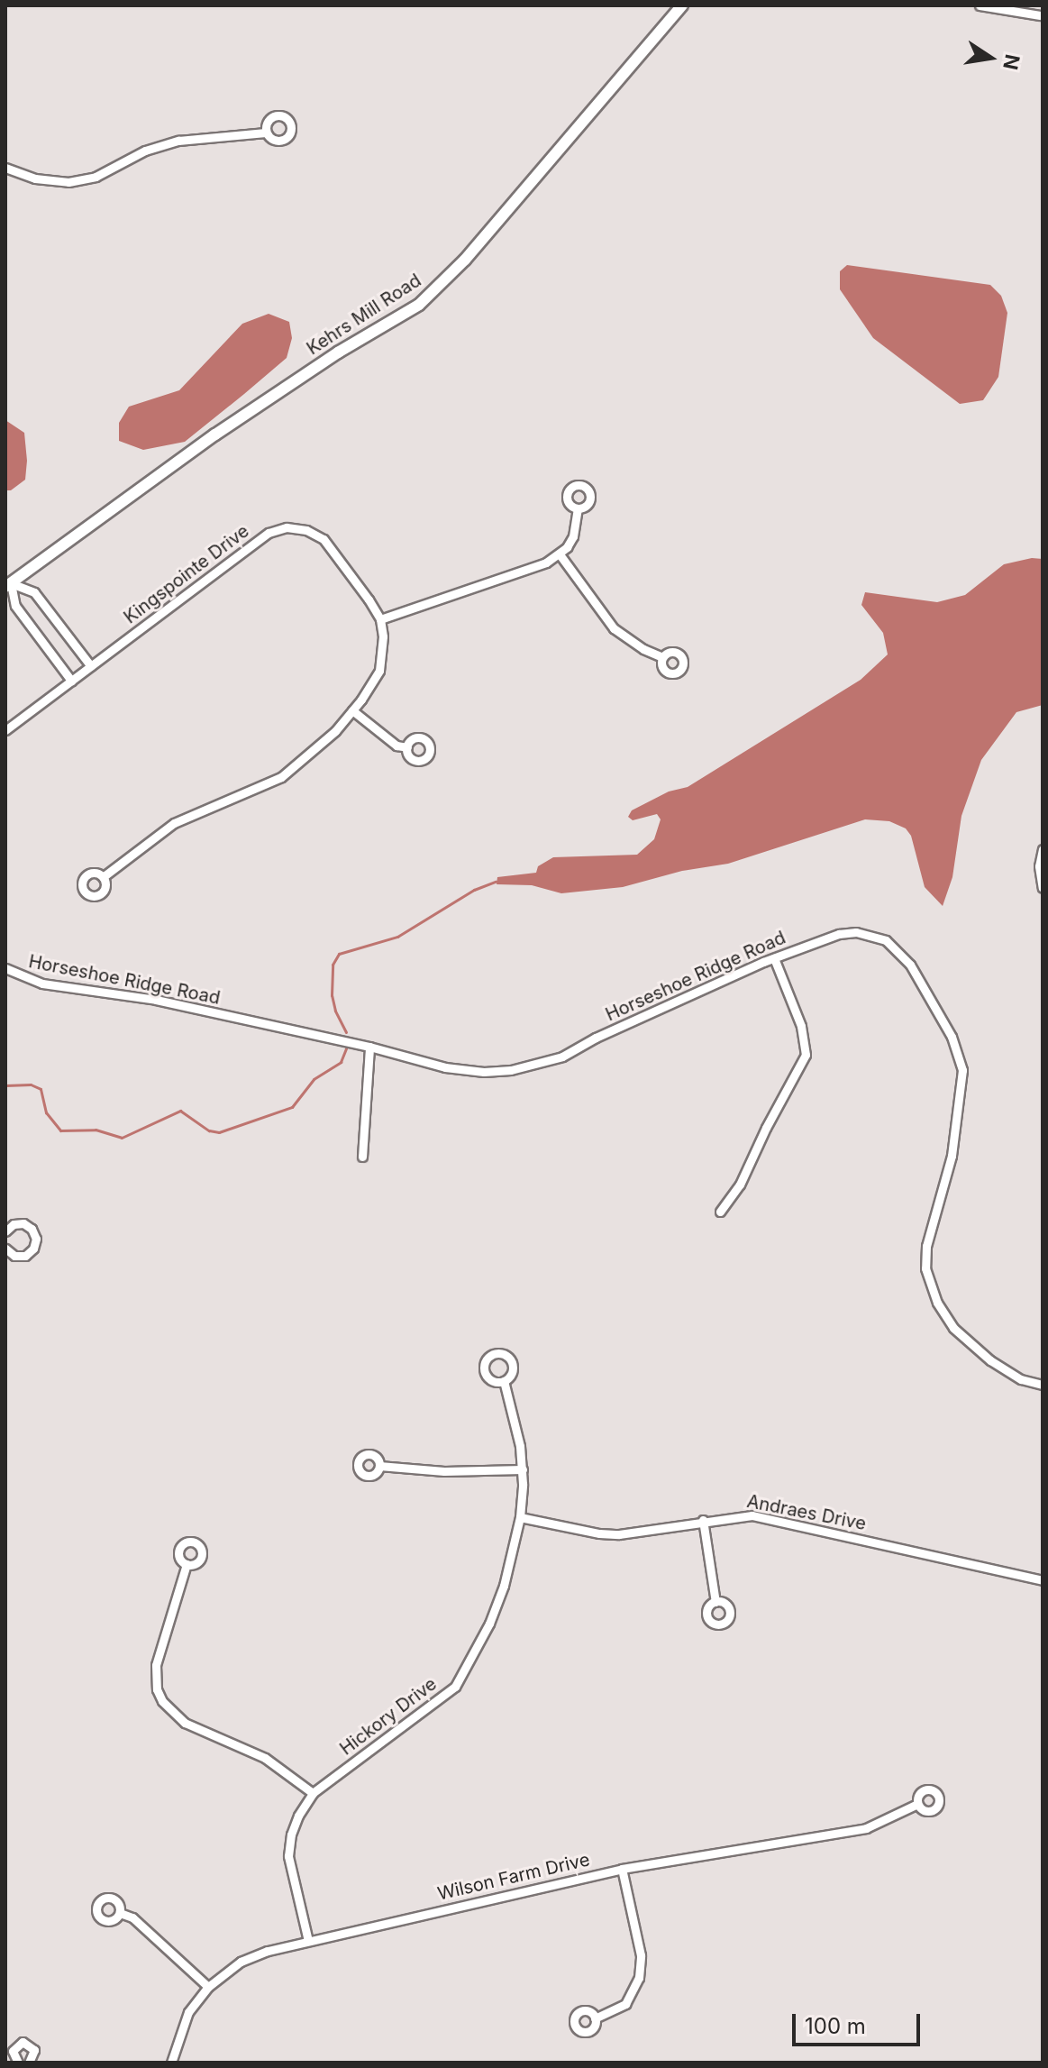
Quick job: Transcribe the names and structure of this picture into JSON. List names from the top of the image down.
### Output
{
  "streets": {
    "main road": ["Kehrs Mill Road"],
    "street": [
      "Kingspointe Drive",
      "Horseshoe Ridge Road",
      "Andraes Drive",
      "Hickory Drive",
      "Wilson Farm Drive"
    ]
  },
  "crossings": [
    ["Andraes Drive", "Hickory Drive"],
    ["Hickory Drive", "Wilson Farm Drive"]
  ],
  "scale_bar": "100 m",
  "north": "right"
}
